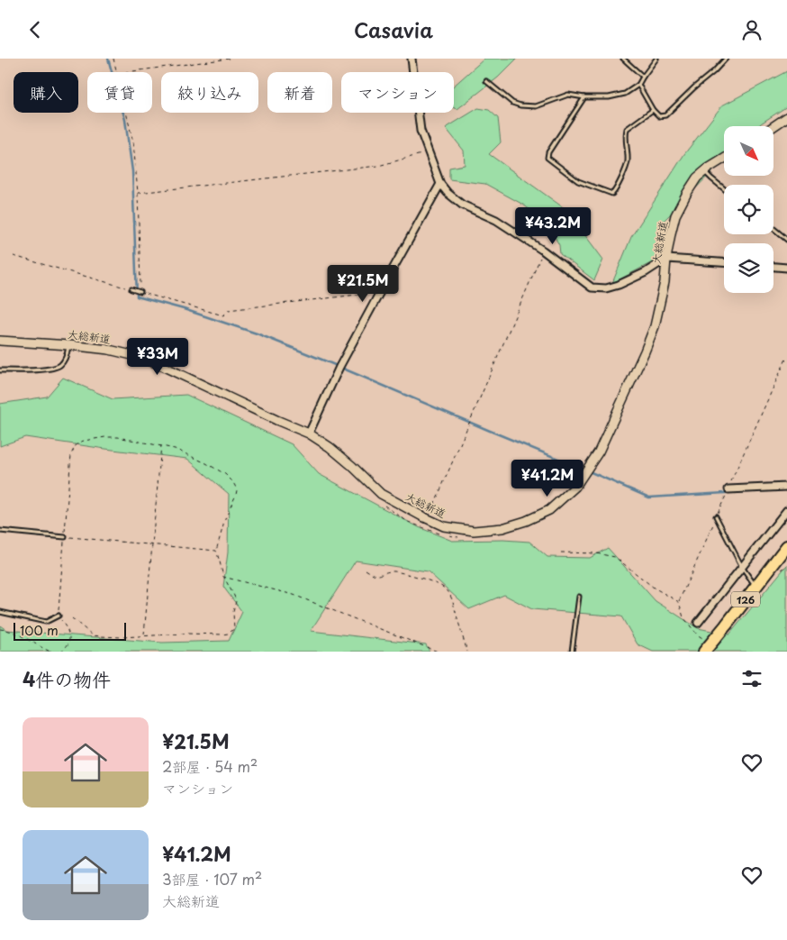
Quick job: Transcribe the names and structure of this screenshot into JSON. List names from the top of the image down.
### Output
{
  "streets": {
    "highway": ["126"],
    "street": ["大総新道"]
  },
  "scale_bar": "100 m",
  "north": "bottom right",
  "page": {
    "header": "Casavia",
    "chip": [
      "購入",
      "賃貸",
      "絞り込み",
      "新着",
      "マンション"
    ],
    "price": [
      "¥43.2M",
      "¥21.5M",
      "¥33M",
      "¥41.2M"
    ],
    "scale": "100 m",
    "heading": "4件の物件",
    "list": [
      {
        "name": "¥21.5M",
        "note": "2部屋 · 54 m² · マンション"
      },
      {
        "name": "¥41.2M",
        "note": "3部屋 · 107 m² · 大総新道"
      }
    ]
  }
}
